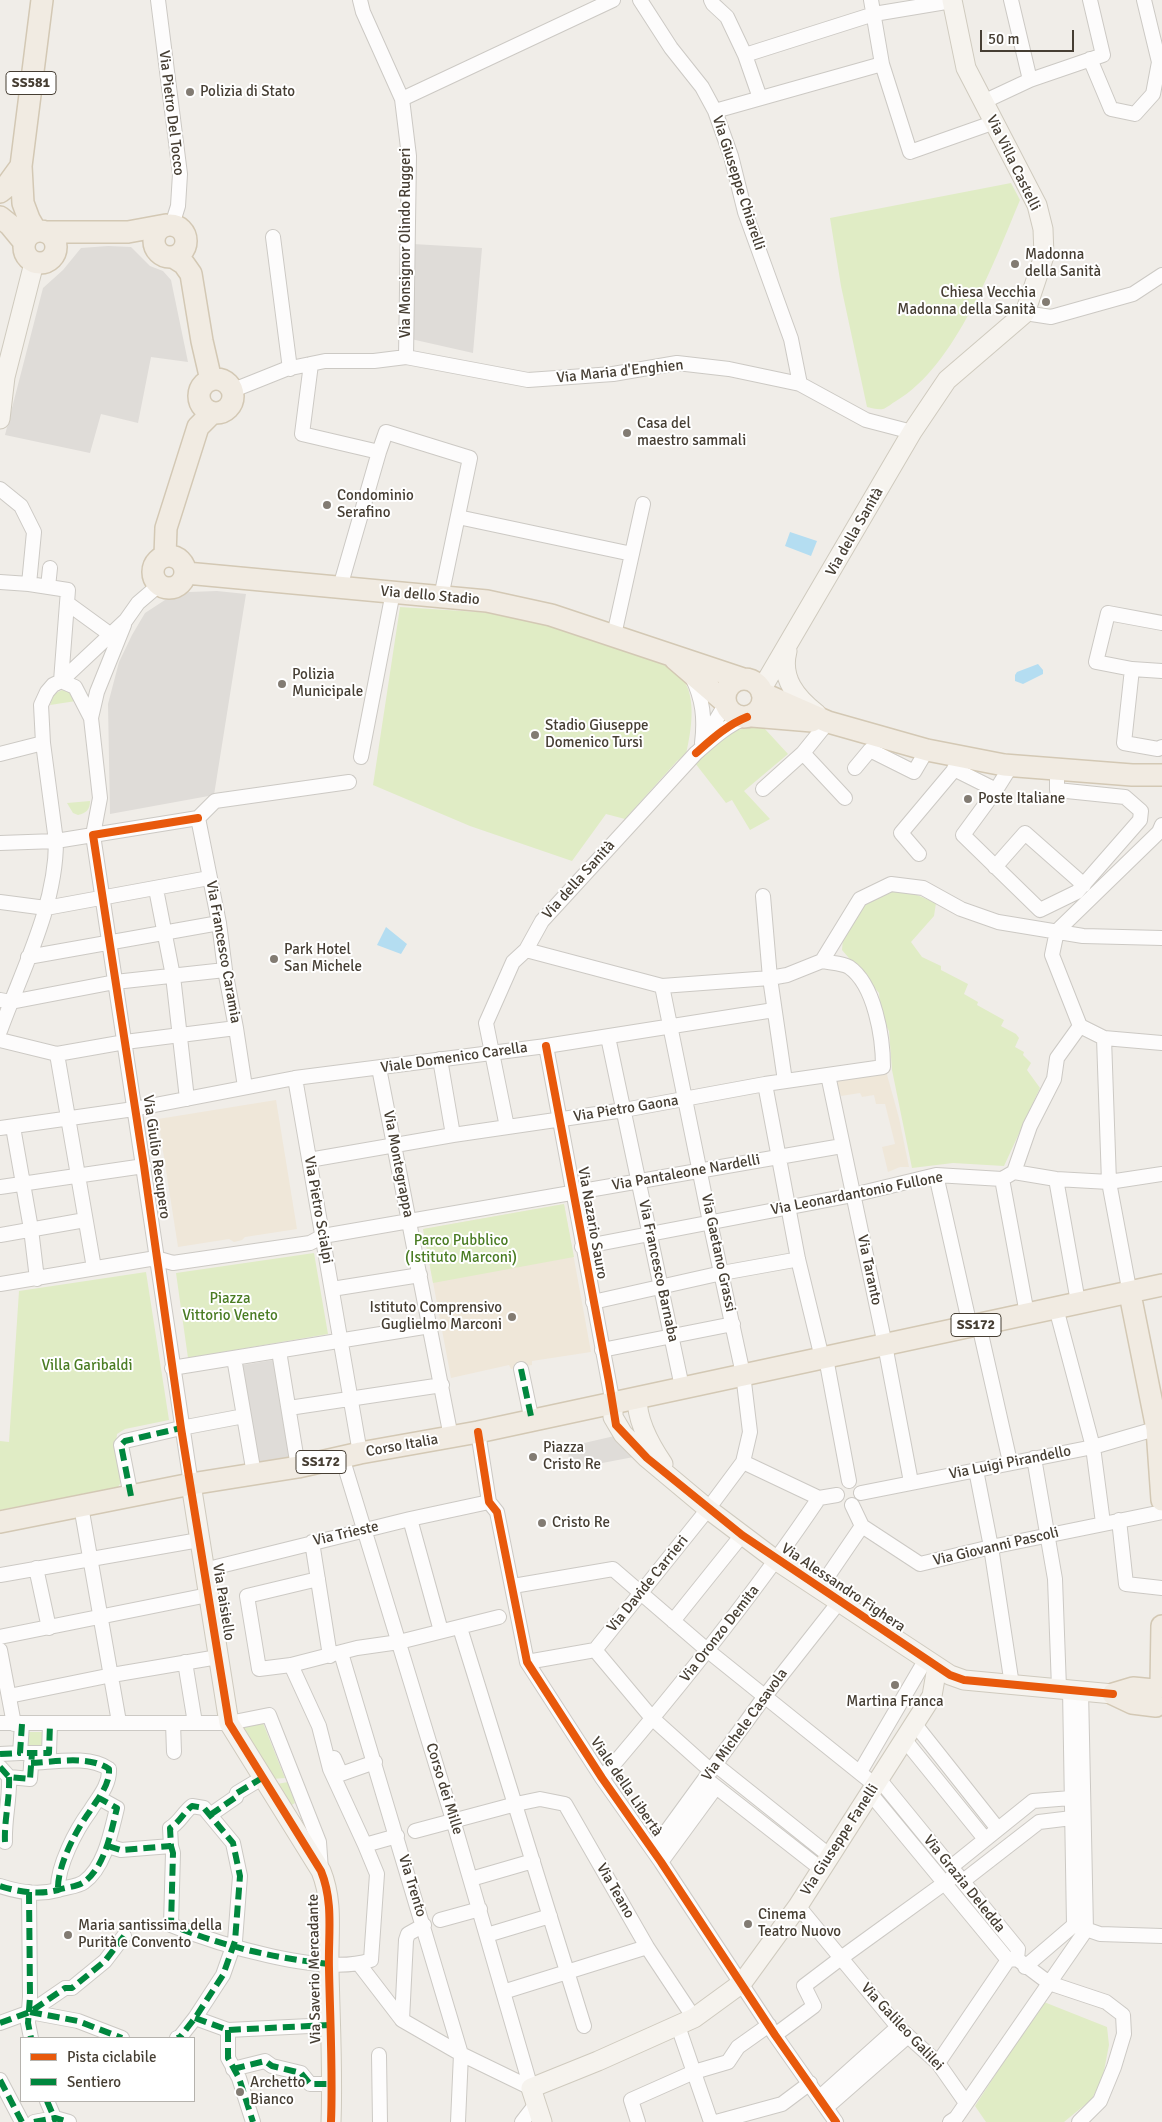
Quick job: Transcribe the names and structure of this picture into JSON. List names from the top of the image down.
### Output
{
  "streets": {
    "main road": [
      "SS581",
      "Via dello Stadio",
      "SS172",
      "Corso Italia"
    ],
    "street": [
      "Via Pietro Del Tocco",
      "Via Villa Castelli",
      "Via Giuseppe Chiarelli",
      "Via Monsignor Olindo Ruggeri",
      "Via Maria d'Enghien",
      "Via della Sanità",
      "Via Francesco Caramia",
      "Viale Domenico Carella",
      "Via Pietro Gaona",
      "Via Giulio Recupero",
      "Via Montegrappa",
      "Via Pantaleone Nardelli",
      "Via Leonardantonio Fullone",
      "Via Pietro Scialpi",
      "Via Nazario Sauro",
      "Via Gaetano Grassi",
      "Via Taranto",
      "Via Francesco Barnaba",
      "Via Luigi Pirandello",
      "Via Trieste",
      "Via Giovanni Pascoli",
      "Via Davide Carrieri",
      "Via Alessandro Fighera",
      "Via Paisiello",
      "Via Oronzo Demita",
      "Via Michele Casavola",
      "Viale della Libertà",
      "Corso dei Mille",
      "Via Giuseppe Fanelli",
      "Via Grazia Deledda",
      "Via Trento",
      "Via Teano",
      "Via Saverio Mercadante",
      "Via Galileo Galilei"
    ]
  },
  "crossings": [
    ["Via Giuseppe Chiarelli", "Via Maria d'Enghien"],
    ["Via Monsignor Olindo Ruggeri", "Via Maria d'Enghien"],
    ["Via Maria d'Enghien", "Via della Sanità"],
    ["Via della Sanità", "Via dello Stadio"],
    ["Via della Sanità", "Viale Domenico Carella"],
    ["Via della Sanità", "Via Pietro Gaona"],
    ["Via Francesco Caramia", "Viale Domenico Carella"],
    ["Viale Domenico Carella", "Via Giulio Recupero"],
    ["Viale Domenico Carella", "Via Montegrappa"],
    ["Viale Domenico Carella", "Via Pietro Scialpi"],
    ["Viale Domenico Carella", "Via Nazario Sauro"],
    ["Viale Domenico Carella", "Via Gaetano Grassi"],
    ["Viale Domenico Carella", "Via Francesco Barnaba"],
    ["Via Pietro Gaona", "Via Montegrappa"],
    ["Via Pietro Gaona", "Via Pietro Scialpi"],
    ["Via Pietro Gaona", "Via Nazario Sauro"],
    ["Via Pietro Gaona", "Via Gaetano Grassi"],
    ["Via Pietro Gaona", "Via Taranto"],
    ["Via Pietro Gaona", "Via Francesco Barnaba"],
    ["Via Giulio Recupero", "Corso Italia"],
    ["Via Giulio Recupero", "Via Paisiello"],
    ["Via Montegrappa", "Via Pantaleone Nardelli"],
    ["Via Montegrappa", "Corso Italia"],
    ["Via Pantaleone Nardelli", "Via Pietro Scialpi"],
    ["Via Pantaleone Nardelli", "Via Nazario Sauro"],
    ["Via Pantaleone Nardelli", "Via Gaetano Grassi"],
    ["Via Pantaleone Nardelli", "Via Taranto"],
    ["Via Pantaleone Nardelli", "Via Francesco Barnaba"],
    ["Via Leonardantonio Fullone", "Via Nazario Sauro"],
    ["Via Leonardantonio Fullone", "Via Gaetano Grassi"],
    ["Via Leonardantonio Fullone", "Via Taranto"],
    ["Via Leonardantonio Fullone", "Via Francesco Barnaba"],
    ["Via Pietro Scialpi", "Corso dei Mille"],
    ["Via Nazario Sauro", "Corso Italia"],
    ["Via Nazario Sauro", "Via Alessandro Fighera"],
    ["Via Gaetano Grassi", "SS172"],
    ["Via Gaetano Grassi", "Corso Italia"],
    ["Via Gaetano Grassi", "Via Davide Carrieri"],
    ["Via Taranto", "SS172"],
    ["Via Taranto", "Via Luigi Pirandello"],
    ["Via Francesco Barnaba", "Corso Italia"],
    ["SS172", "Corso Italia"],
    ["Corso Italia", "Via Alessandro Fighera"],
    ["Corso Italia", "Via Paisiello"],
    ["Corso Italia", "Viale della Libertà"],
    ["Corso Italia", "Corso dei Mille"],
    ["Via Trieste", "Via Paisiello"],
    ["Via Trieste", "Viale della Libertà"],
    ["Via Trieste", "Corso dei Mille"],
    ["Via Trieste", "Via Trento"],
    ["Via Davide Carrieri", "Via Alessandro Fighera"],
    ["Via Alessandro Fighera", "Via Oronzo Demita"],
    ["Via Alessandro Fighera", "Via Michele Casavola"],
    ["Via Alessandro Fighera", "Via Giuseppe Fanelli"],
    ["Via Paisiello", "Via Saverio Mercadante"],
    ["Via Oronzo Demita", "Viale della Libertà"],
    ["Via Michele Casavola", "Viale della Libertà"],
    ["Viale della Libertà", "Via Giuseppe Fanelli"],
    ["Corso dei Mille", "Via Giuseppe Fanelli"],
    ["Corso dei Mille", "Via Teano"],
    ["Via Giuseppe Fanelli", "Via Grazia Deledda"],
    ["Via Giuseppe Fanelli", "Via Teano"],
    ["Via Giuseppe Fanelli", "Via Galileo Galilei"]
  ],
  "parks": ["Parco Pubblico (Istituto Marconi)", "Piazza Vittorio Veneto", "Villa Garibaldi"],
  "places": [
    "Polizia di Stato",
    "Madonna della Sanità",
    "Chiesa Vecchia Madonna della Sanità",
    "Casa del maestro sammali",
    "Condominio Serafino",
    "Polizia Municipale",
    "Stadio Giuseppe Domenico Tursi",
    "Poste Italiane",
    "Park Hotel San Michele",
    "Istituto Comprensivo Guglielmo Marconi",
    "Piazza Cristo Re",
    "Cristo Re",
    "Martina Franca",
    "Cinema Teatro Nuovo",
    "Maria santissima della Purità e Convento",
    "Archetto Bianco"
  ],
  "legend": ["Pista ciclabile", "Sentiero"],
  "scale_bar": "50 m"
}
